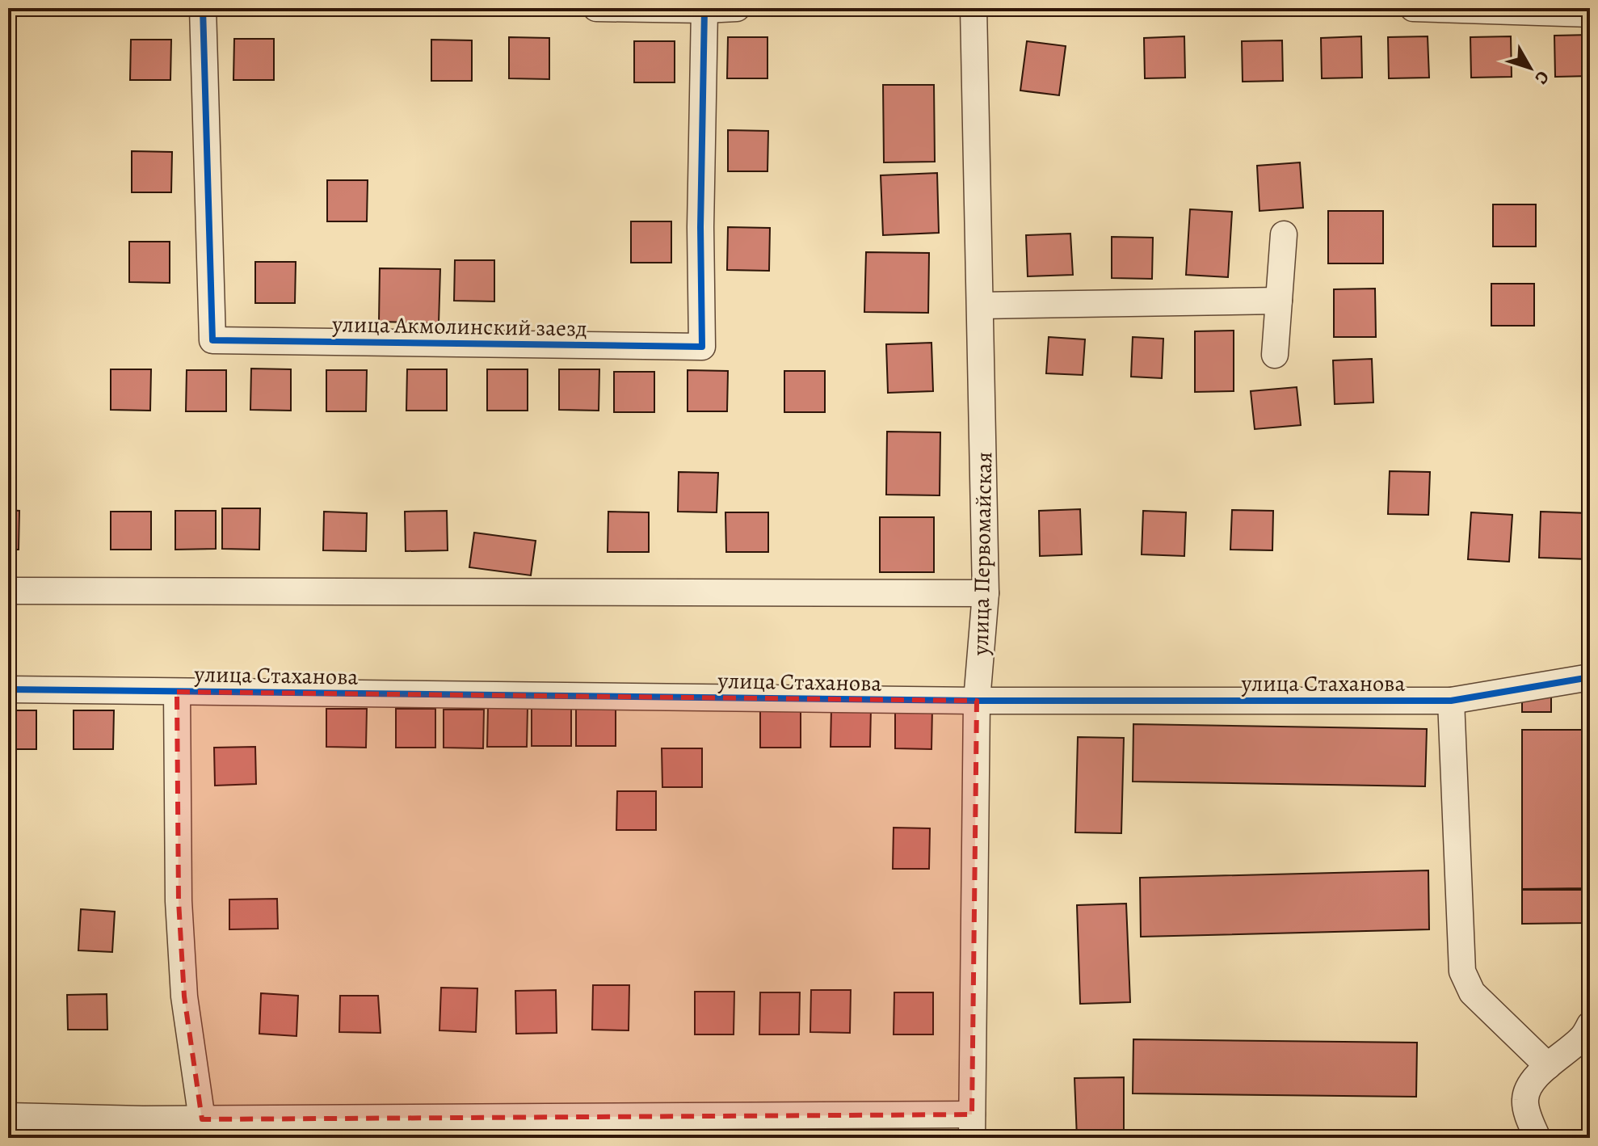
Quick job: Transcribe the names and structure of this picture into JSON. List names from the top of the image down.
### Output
{
  "streets": {
    "street": ["улица Акмолинский заезд", "улица Первомайская", "улица Стаханова"]
  },
  "crossings": [
    ["улица Первомайская", "улица Стаханова"]
  ],
  "north": "bottom right"
}
